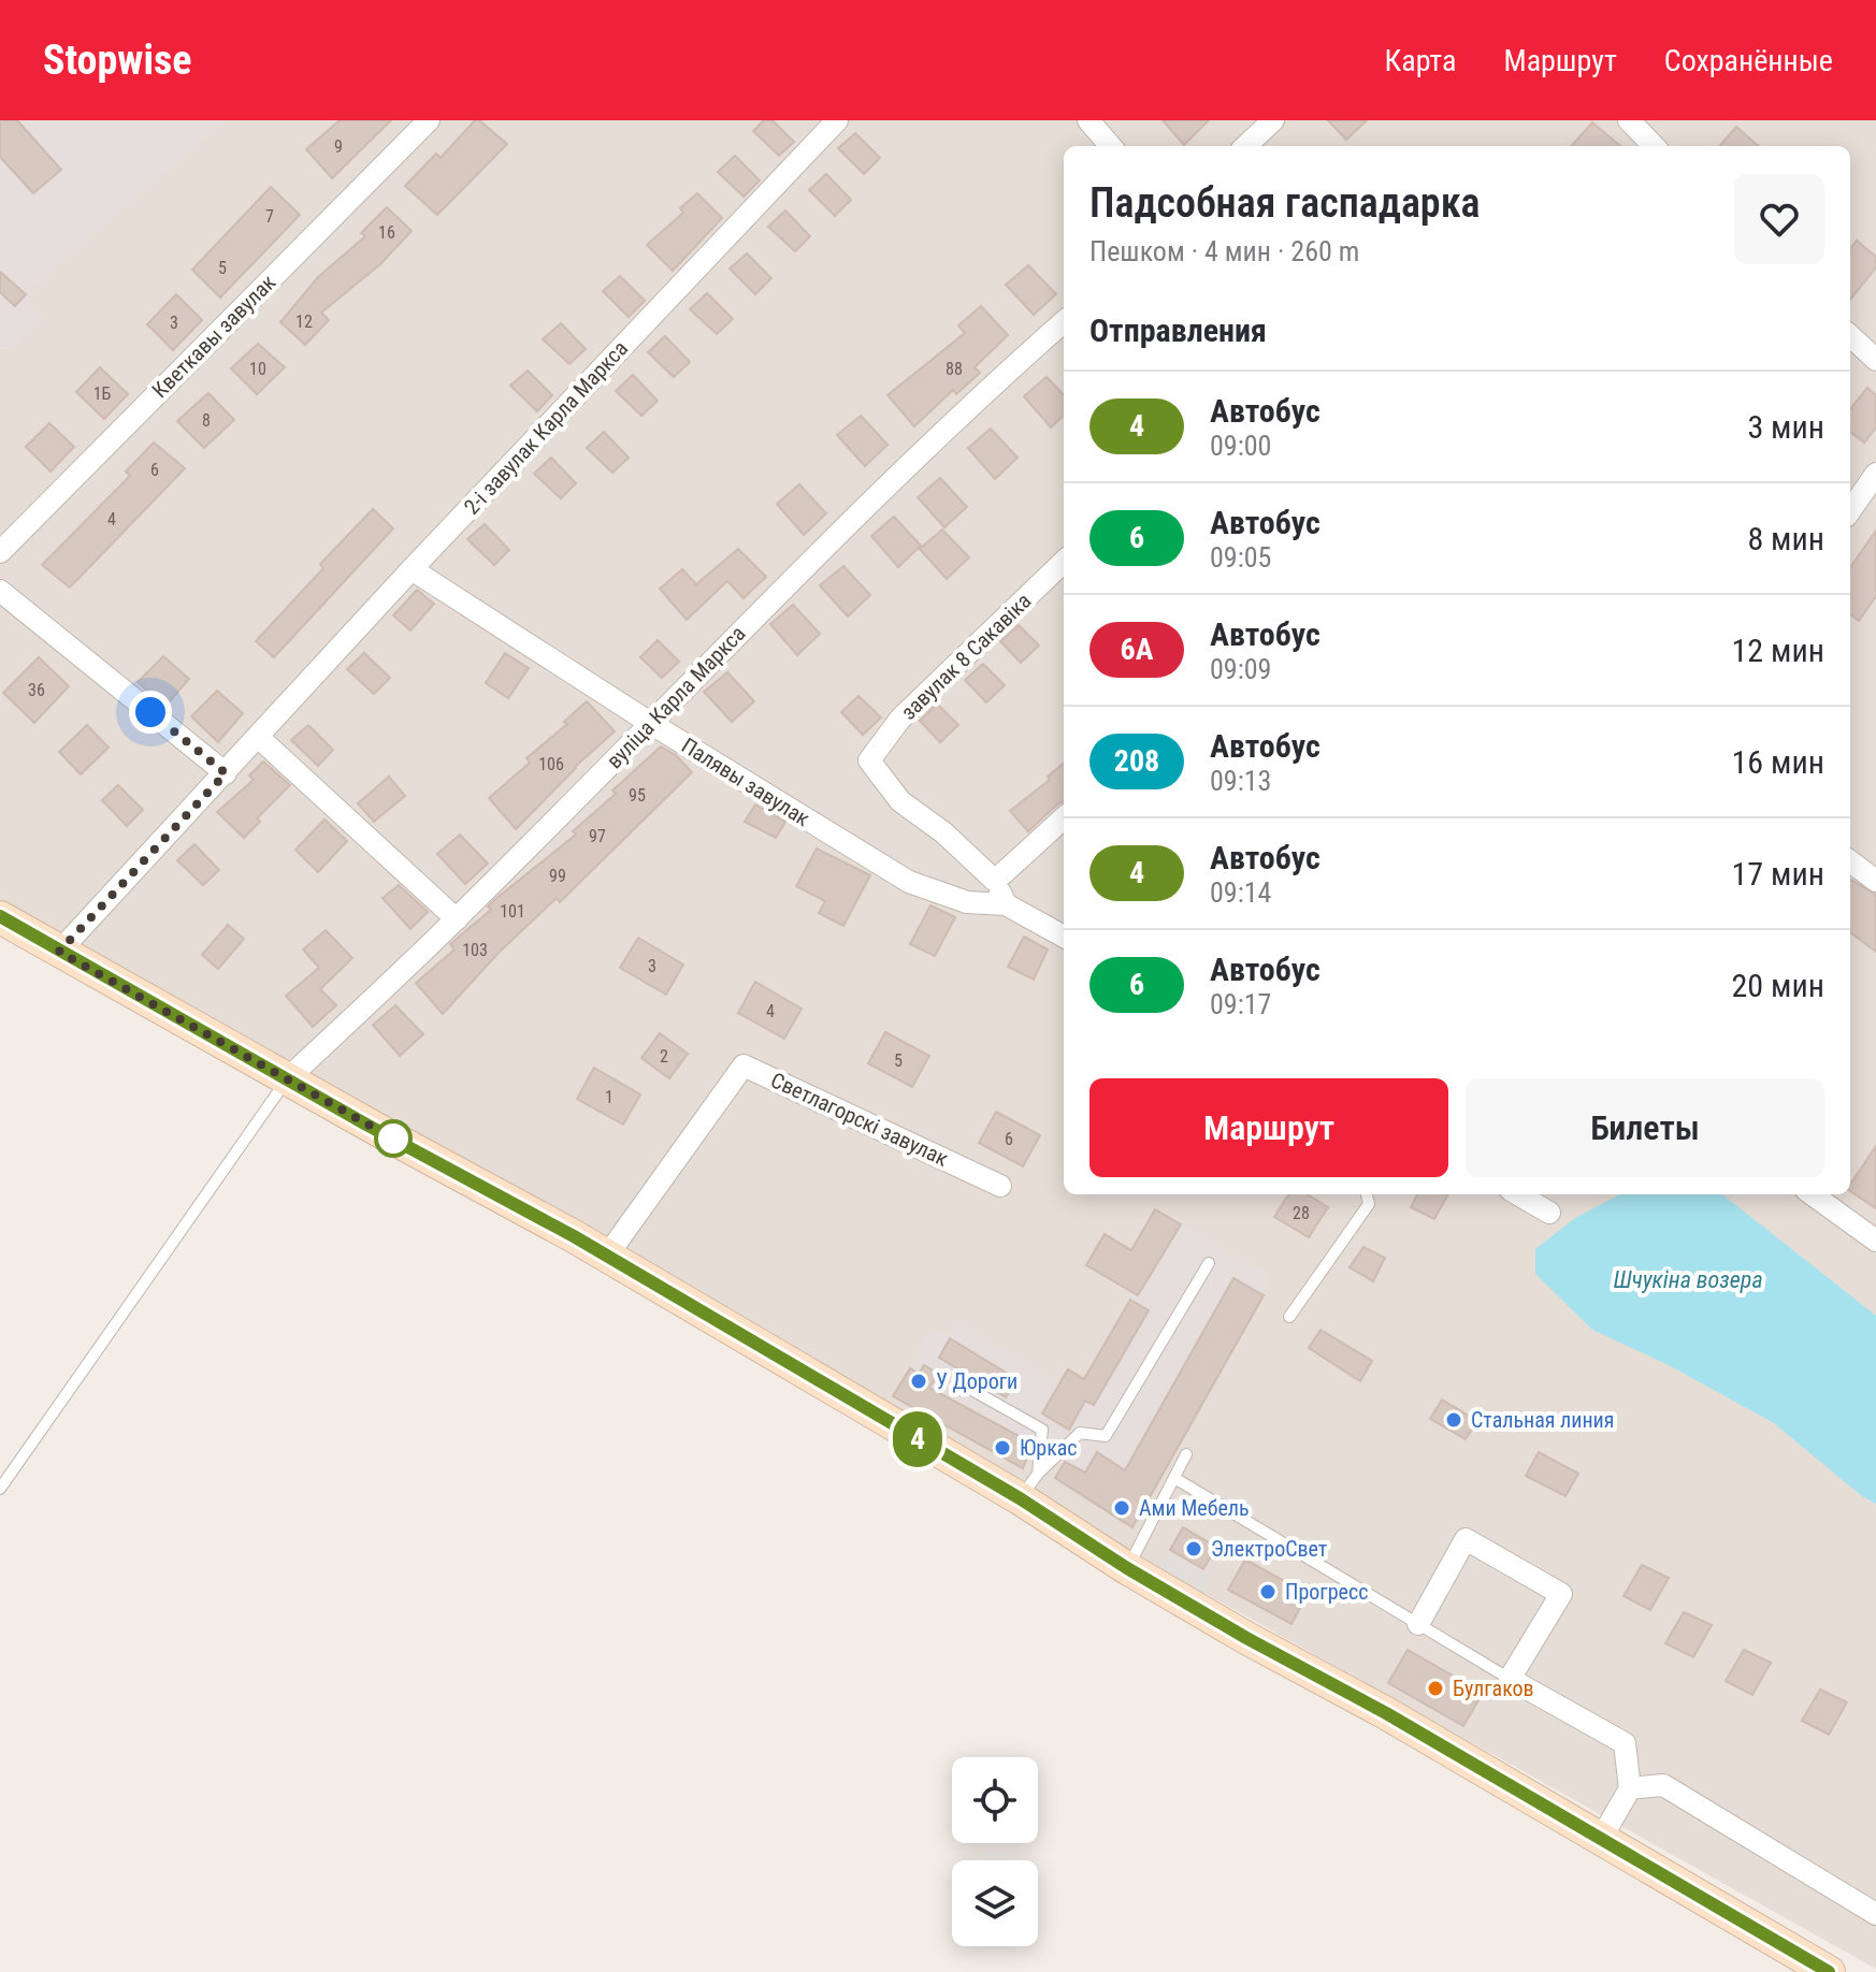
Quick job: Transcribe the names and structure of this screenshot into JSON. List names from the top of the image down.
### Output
{
  "streets": {
    "street": [
      "Кветкавы завулак",
      "2-і завулак Карла Маркса",
      "завулак 8 Сакавіка",
      "вуліца Карла Маркса",
      "Палявы завулак",
      "Светлагорскі завулак"
    ]
  },
  "crossings": [
    ["2-і завулак Карла Маркса", "Палявы завулак"],
    ["вуліца Карла Маркса", "Палявы завулак"]
  ],
  "water": ["Шчукіна возера"],
  "places": [
    "У Дороги",
    "Стальная линия",
    "Юркас",
    "Ами Мебель",
    "ЭлектроСвет",
    "Прогресс",
    "Булгаков"
  ],
  "lines": ["bus line 4"],
  "house_numbers": [
    "9",
    "7",
    "16",
    "5",
    "12",
    "3",
    "10",
    "88",
    "1Б",
    "8",
    "6",
    "4",
    "36",
    "106",
    "95",
    "97",
    "99",
    "101",
    "103",
    "3",
    "4",
    "2",
    "5",
    "1",
    "6",
    "28"
  ],
  "page": {
    "header": "Stopwise",
    "nav": ["Карта", "Маршрут", "Сохранённые"],
    "on_map": "4",
    "heading": [
      ["Падсобная гаспадарка", "Пешком · 4 мин · 260 m"],
      "Отправления"
    ],
    "list": [
      {
        "mark": "4",
        "name": "Автобус",
        "note": "09:00",
        "value": "3 мин"
      },
      {
        "mark": "6",
        "name": "Автобус",
        "note": "09:05",
        "value": "8 мин"
      },
      {
        "mark": "6А",
        "name": "Автобус",
        "note": "09:09",
        "value": "12 мин"
      },
      {
        "mark": "208",
        "name": "Автобус",
        "note": "09:13",
        "value": "16 мин"
      },
      {
        "mark": "4",
        "name": "Автобус",
        "note": "09:14",
        "value": "17 мин"
      },
      {
        "mark": "6",
        "name": "Автобус",
        "note": "09:17",
        "value": "20 мин"
      }
    ],
    "buttons": ["Маршрут", "Билеты"]
  }
}
